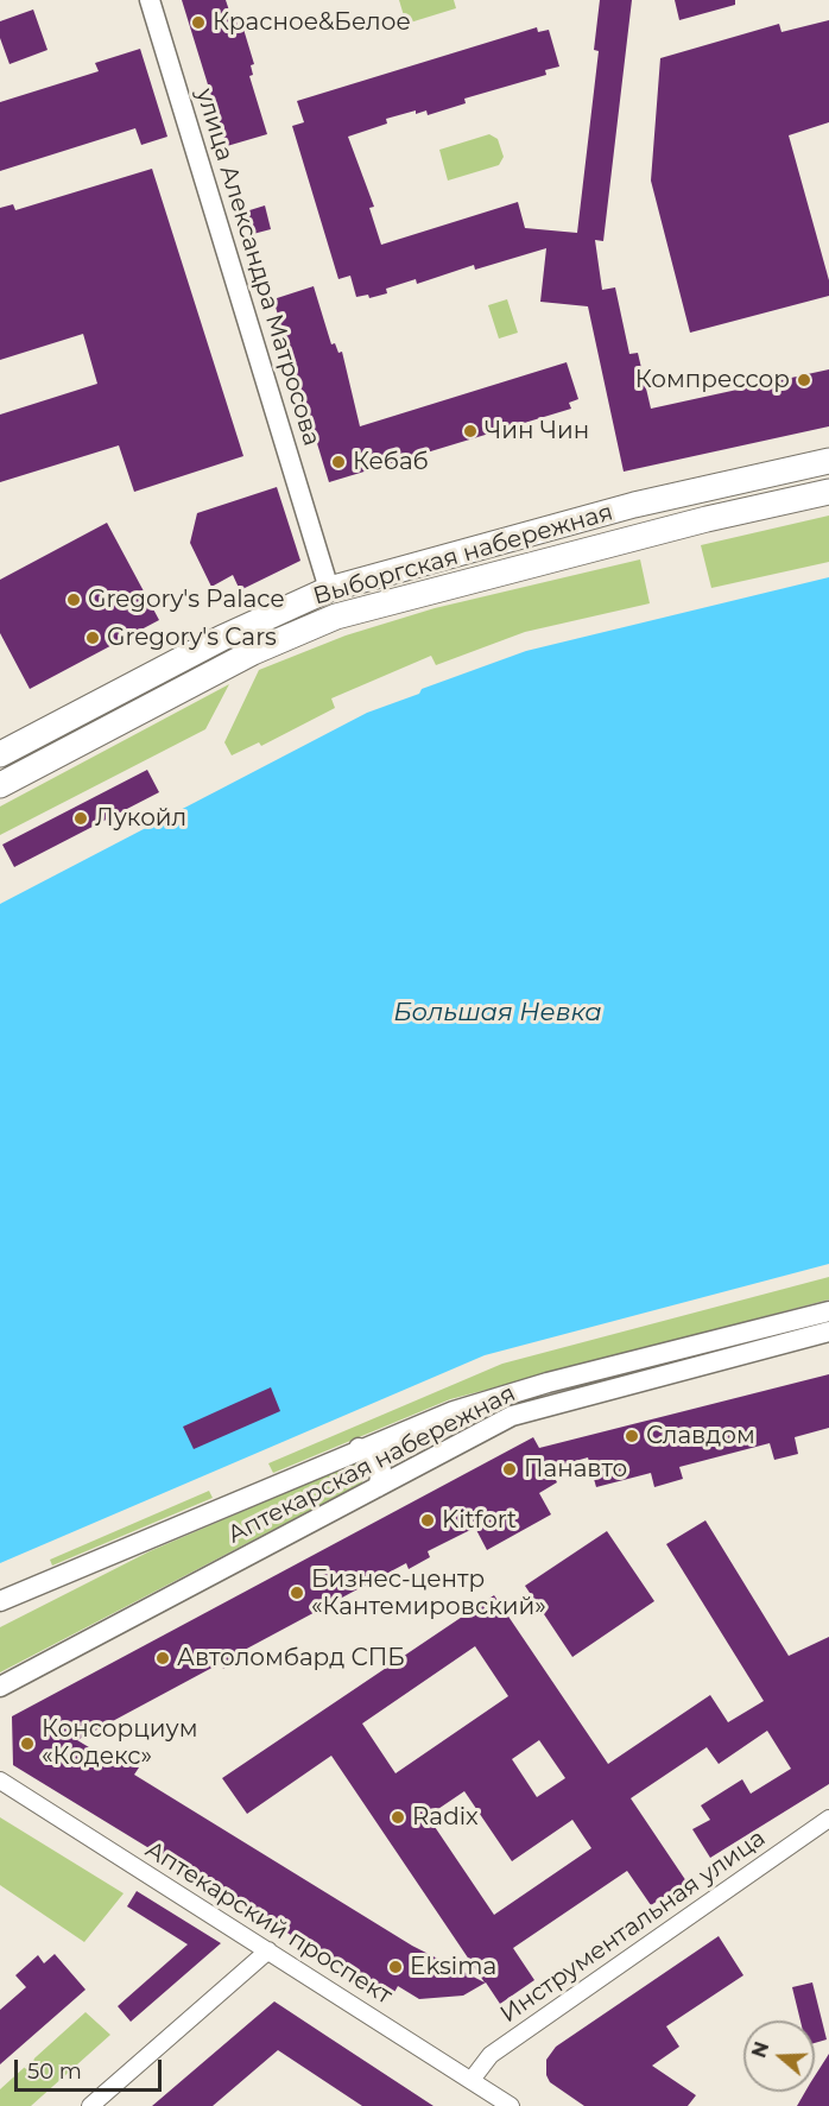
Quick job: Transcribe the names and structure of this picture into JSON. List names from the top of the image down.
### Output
{
  "streets": {
    "main road": ["Выборгская набережная"],
    "street": [
      "улица Александра Матросова",
      "Аптекарская набережная",
      "Аптекарский проспект",
      "Инструментальная улица"
    ]
  },
  "crossings": [
    ["улица Александра Матросова", "Выборгская набережная"],
    ["Аптекарский проспект", "Инструментальная улица"]
  ],
  "water": ["Большая Невка"],
  "places": [
    "Красное&Белое",
    "Компрессор",
    "Чин Чин",
    "Кебаб",
    "Gregory's Palace",
    "Gregory's Cars",
    "Лукойл",
    "Славдом",
    "Панавто",
    "Kitfort",
    "Бизнес-центр «Кантемировский»",
    "Автоломбард СПБ",
    "Консорциум «Кодекс»",
    "Radix",
    "Eksima"
  ],
  "scale_bar": "50 m",
  "north": "left"
}
